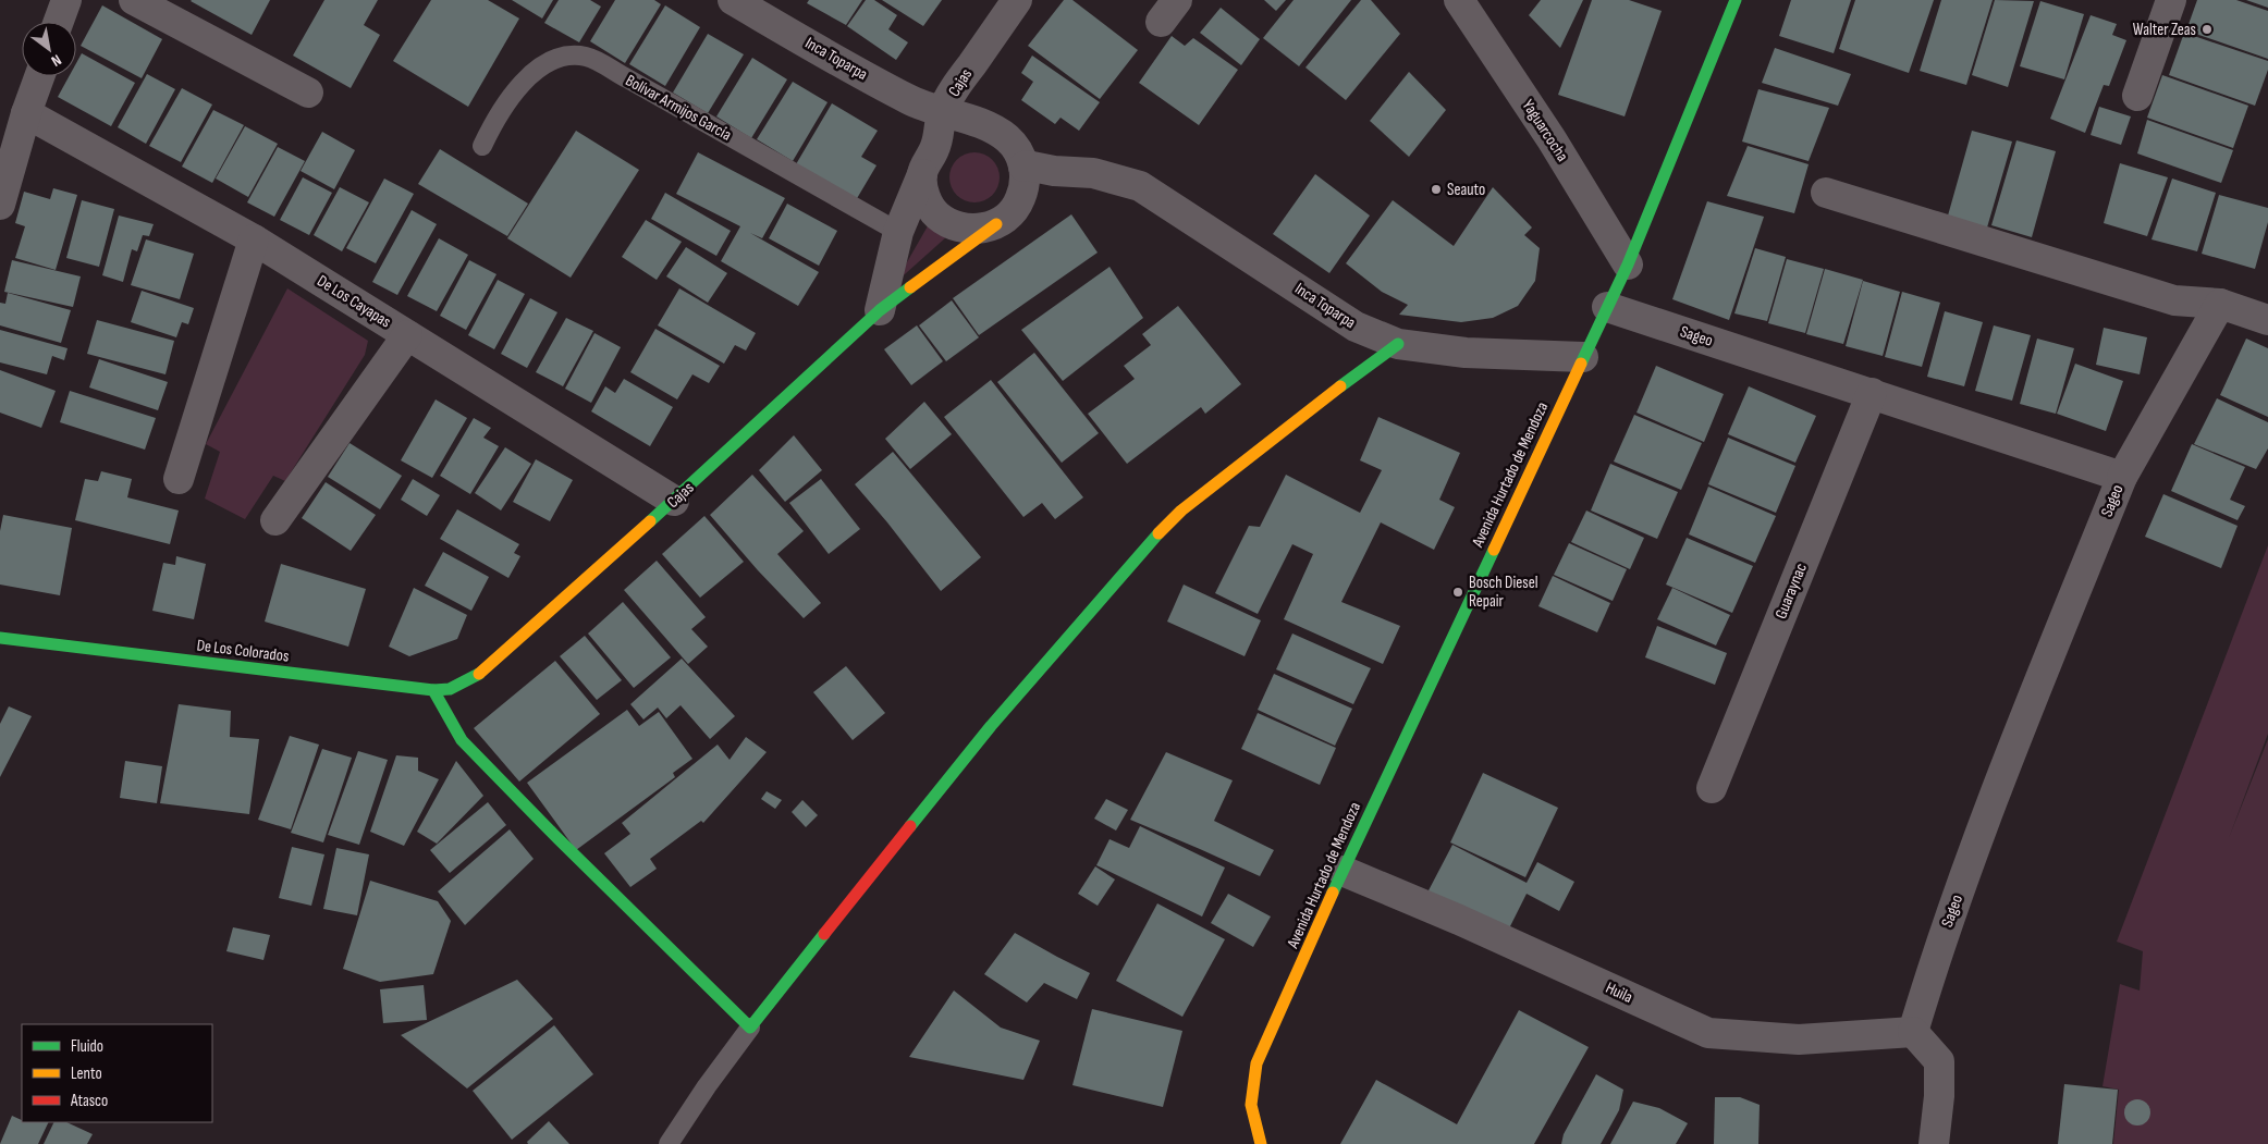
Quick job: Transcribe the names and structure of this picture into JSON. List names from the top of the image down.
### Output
{
  "streets": {
    "street": [
      "Inca Toparpa",
      "Cajas",
      "Yaguarcocha",
      "De Los Cayapas",
      "Sageo",
      "Avenida Hurtado de Mendoza",
      "Guaraynac",
      "De Los Colorados",
      "Huila"
    ],
    "lane": ["Bolívar Armijos García"]
  },
  "crossings": [
    ["Inca Toparpa", "Cajas"],
    ["Inca Toparpa", "Avenida Hurtado de Mendoza"],
    ["Cajas", "Bolívar Armijos García"],
    ["Cajas", "De Los Cayapas"],
    ["Cajas", "De Los Colorados"],
    ["Yaguarcocha", "Avenida Hurtado de Mendoza"],
    ["Sageo", "Avenida Hurtado de Mendoza"],
    ["Sageo", "Guaraynac"],
    ["Sageo", "Huila"],
    ["Avenida Hurtado de Mendoza", "Huila"]
  ],
  "places": ["Walter Zeas", "Seauto", "Bosch Diesel Repair"],
  "legend": ["Fluido", "Lento", "Atasco"],
  "north": "bottom right"
}
